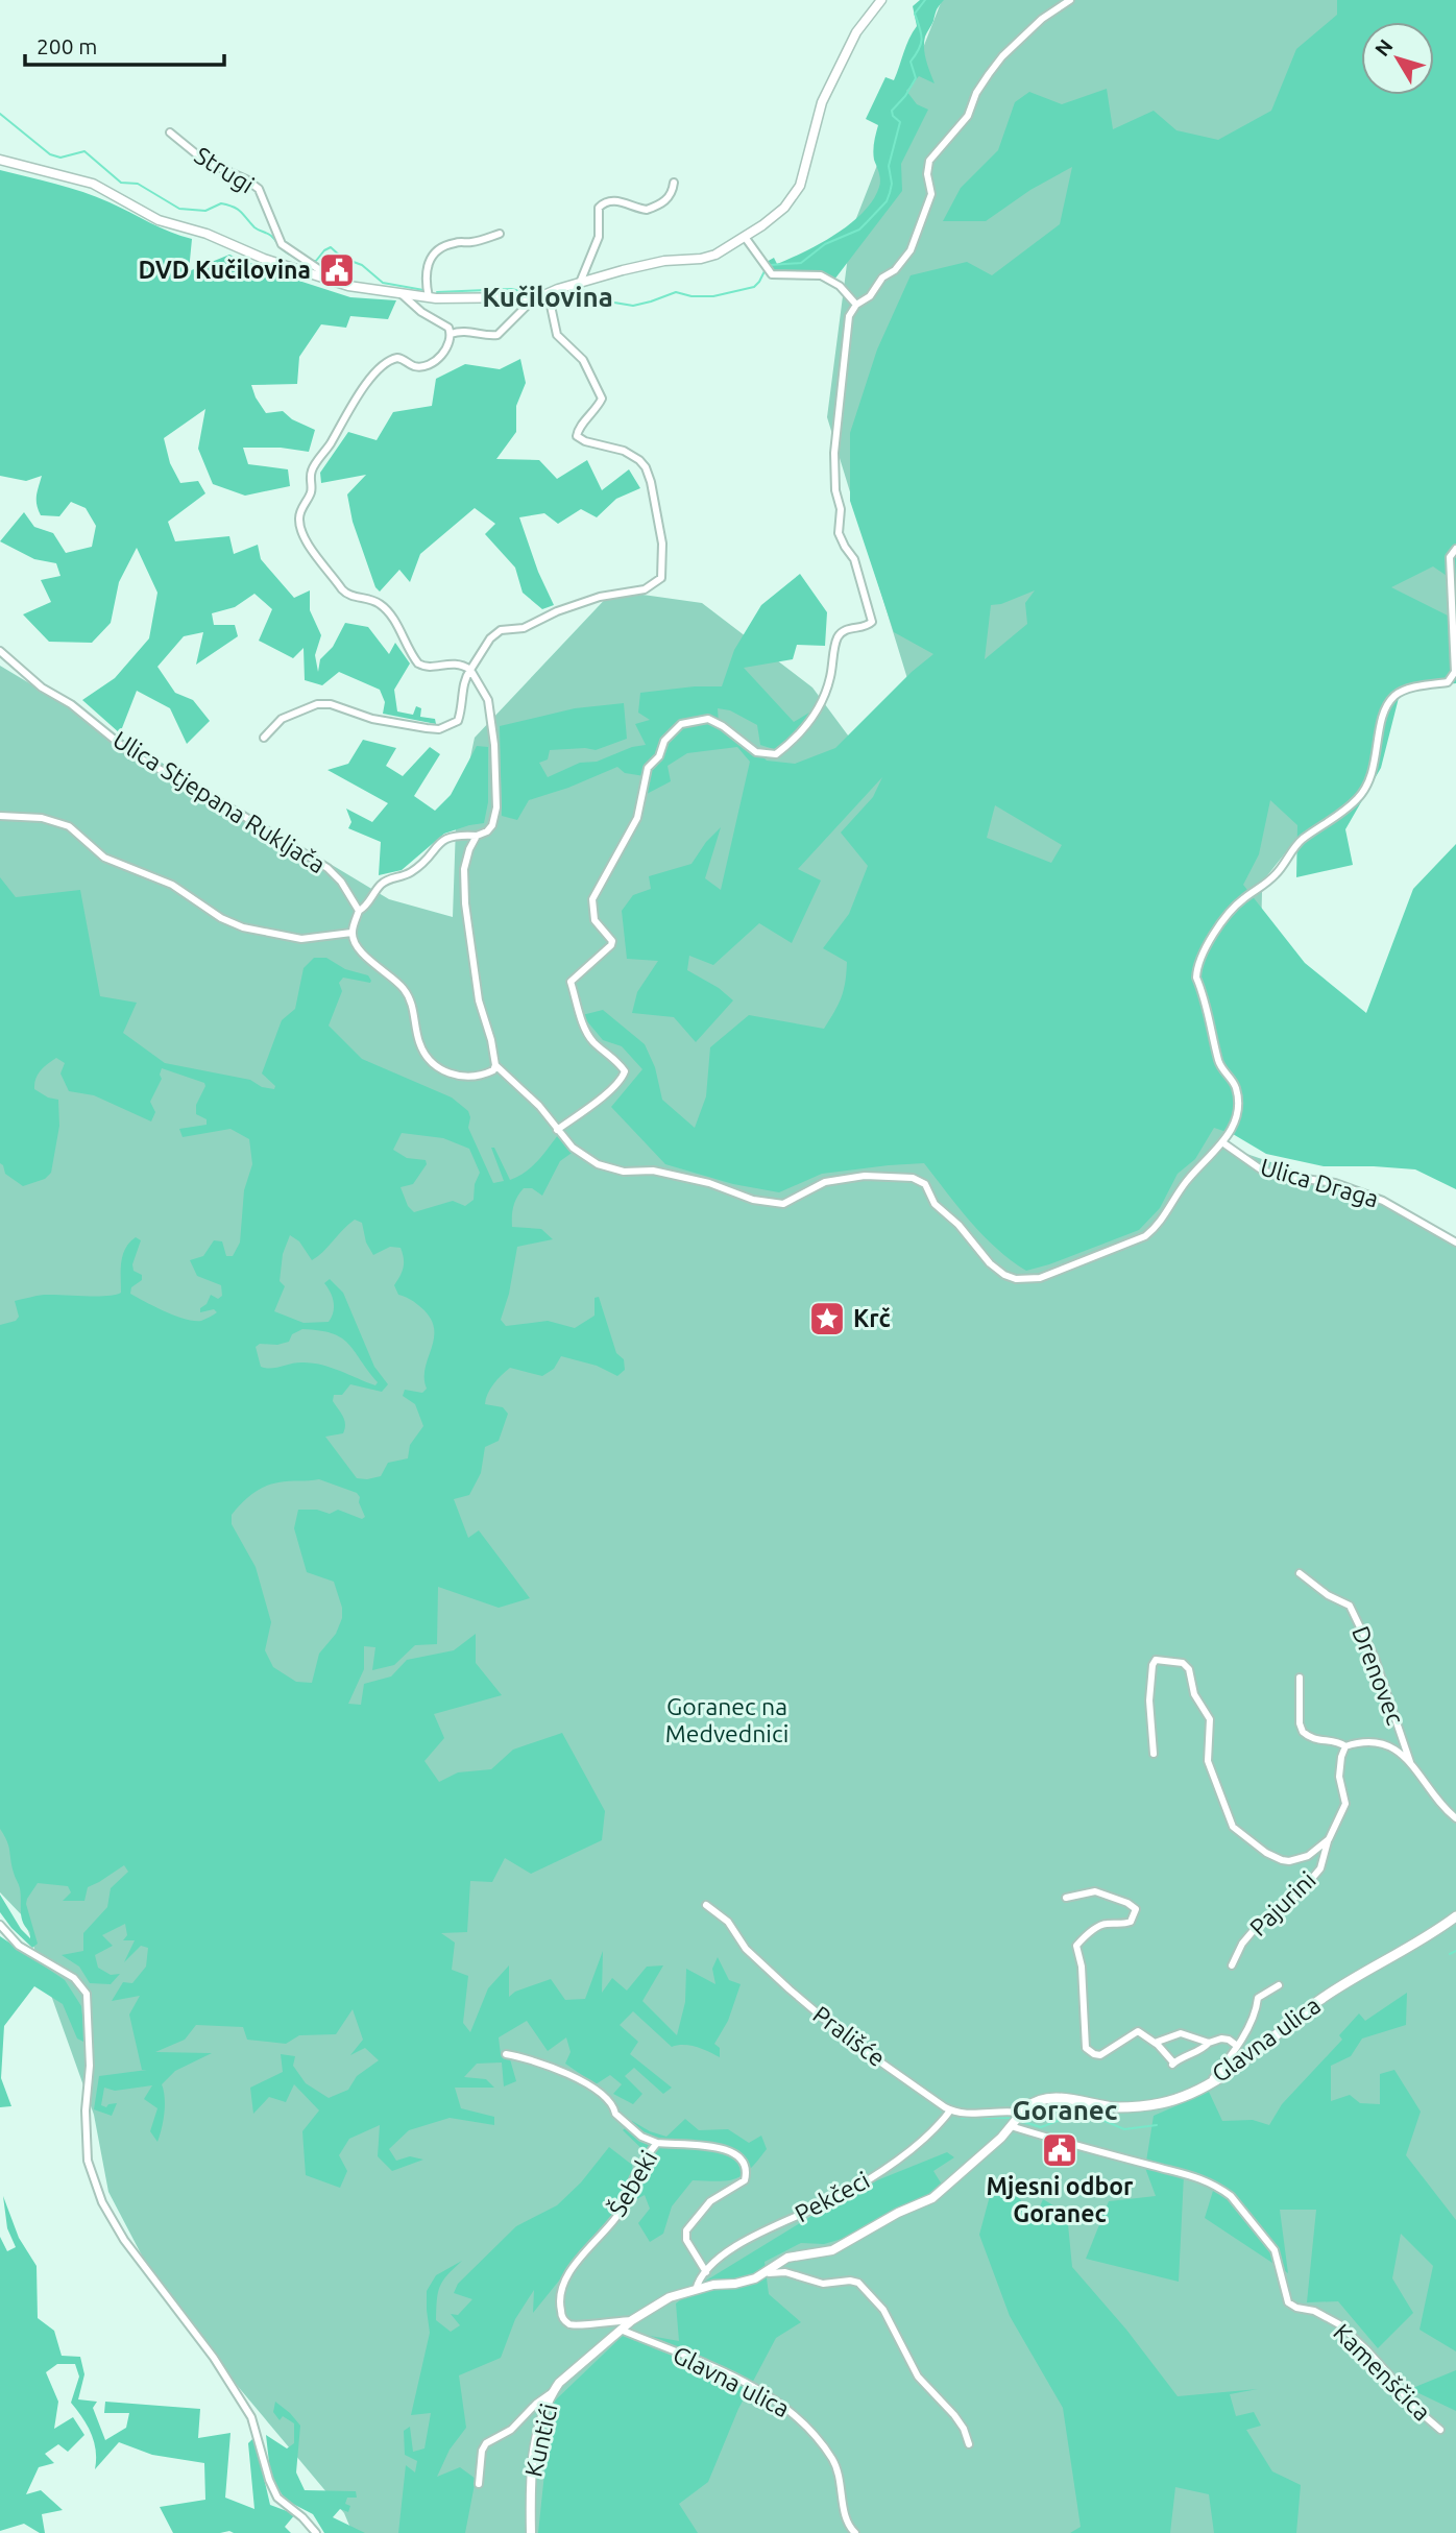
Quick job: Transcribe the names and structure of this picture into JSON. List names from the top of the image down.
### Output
{
  "streets": {
    "main road": ["Glavna ulica"],
    "street": [
      "Strugi",
      "Ulica Stjepana Rukljača",
      "Ulica Draga",
      "Drenovec",
      "Pajurini",
      "Prališće",
      "Šebeki",
      "Pekčeci",
      "Kamenščica",
      "Kuntići"
    ]
  },
  "crossings": [
    ["Prališće", "Pekčeci"],
    ["Glavna ulica", "Šebeki"],
    ["Glavna ulica", "Pekčeci"],
    ["Glavna ulica", "Kamenščica"],
    ["Glavna ulica", "Kuntići"],
    ["Šebeki", "Kuntići"]
  ],
  "districts": ["Kučilovina", "Goranec"],
  "parks": ["Goranec na Medvednici"],
  "places": {
    "public building": ["DVD Kučilovina", "Mjesni odbor Goranec"],
    "place": ["Krč"]
  },
  "scale_bar": "200 m",
  "north": "top left"
}
